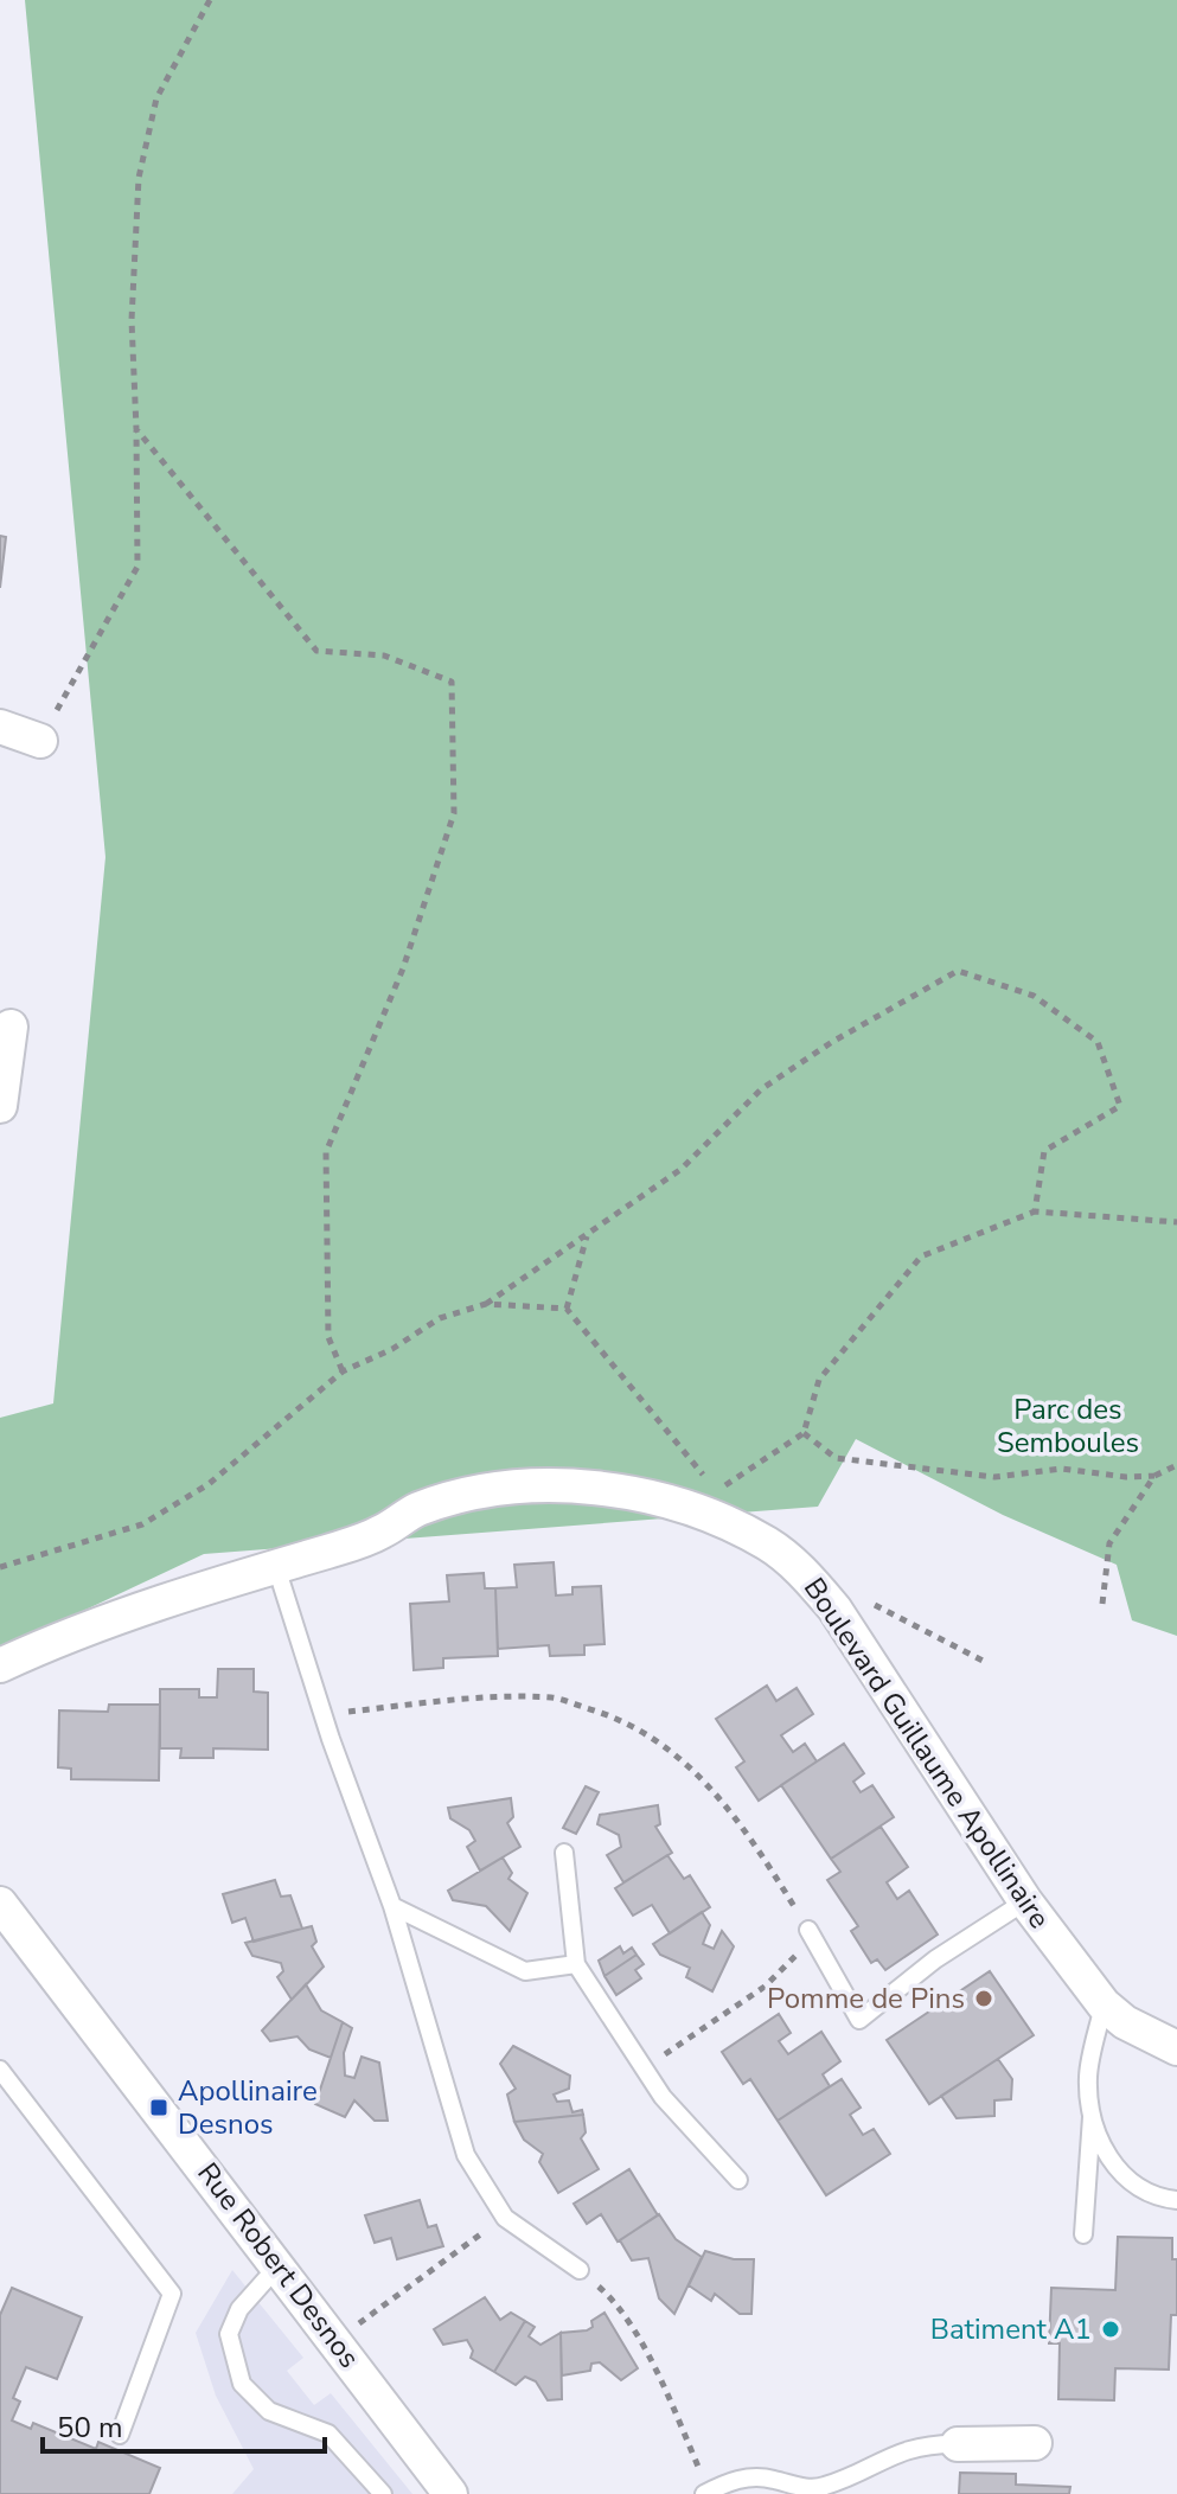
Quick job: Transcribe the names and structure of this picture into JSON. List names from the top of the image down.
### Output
{
  "streets": {
    "street": ["Boulevard Guillaume Apollinaire", "Rue Robert Desnos"]
  },
  "parks": ["Parc des Semboules"],
  "places": {
    "other": ["Pomme de Pins", "Batiment A1"],
    "transit": ["Apollinaire Desnos"]
  },
  "scale_bar": "50 m"
}
